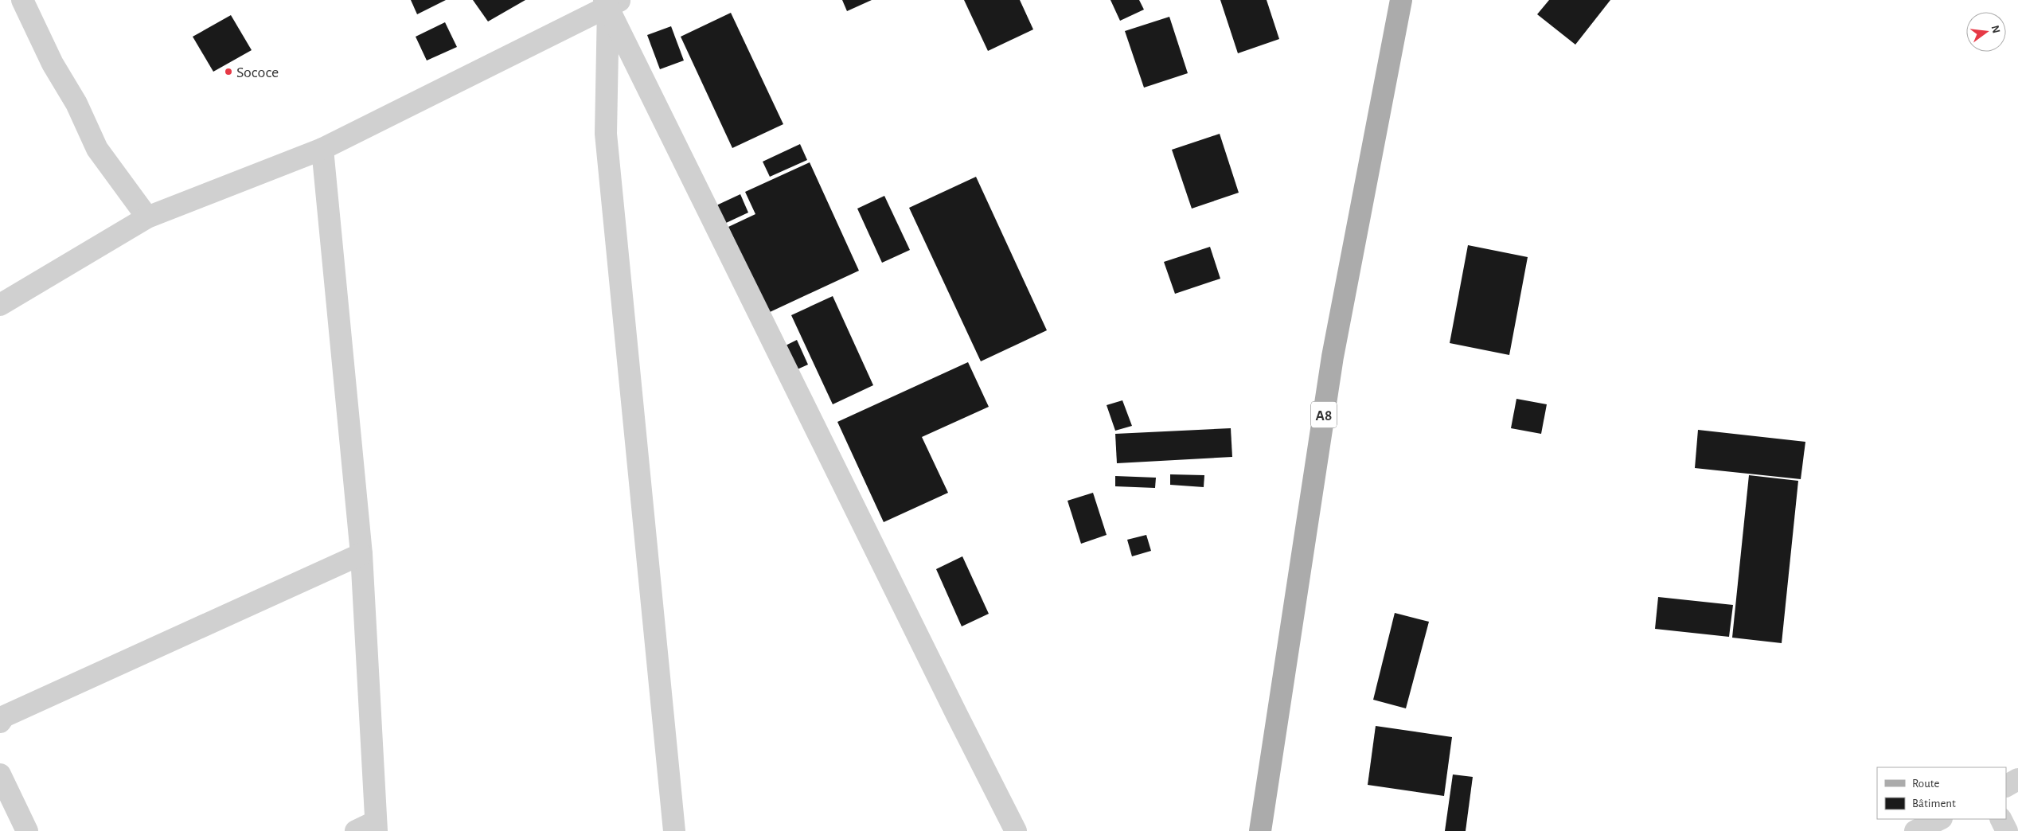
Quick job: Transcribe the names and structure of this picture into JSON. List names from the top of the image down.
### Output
{
  "streets": {
    "main road": ["A8"]
  },
  "places": ["Sococe"],
  "legend": ["Route", "Bâtiment"],
  "north": "right"
}
